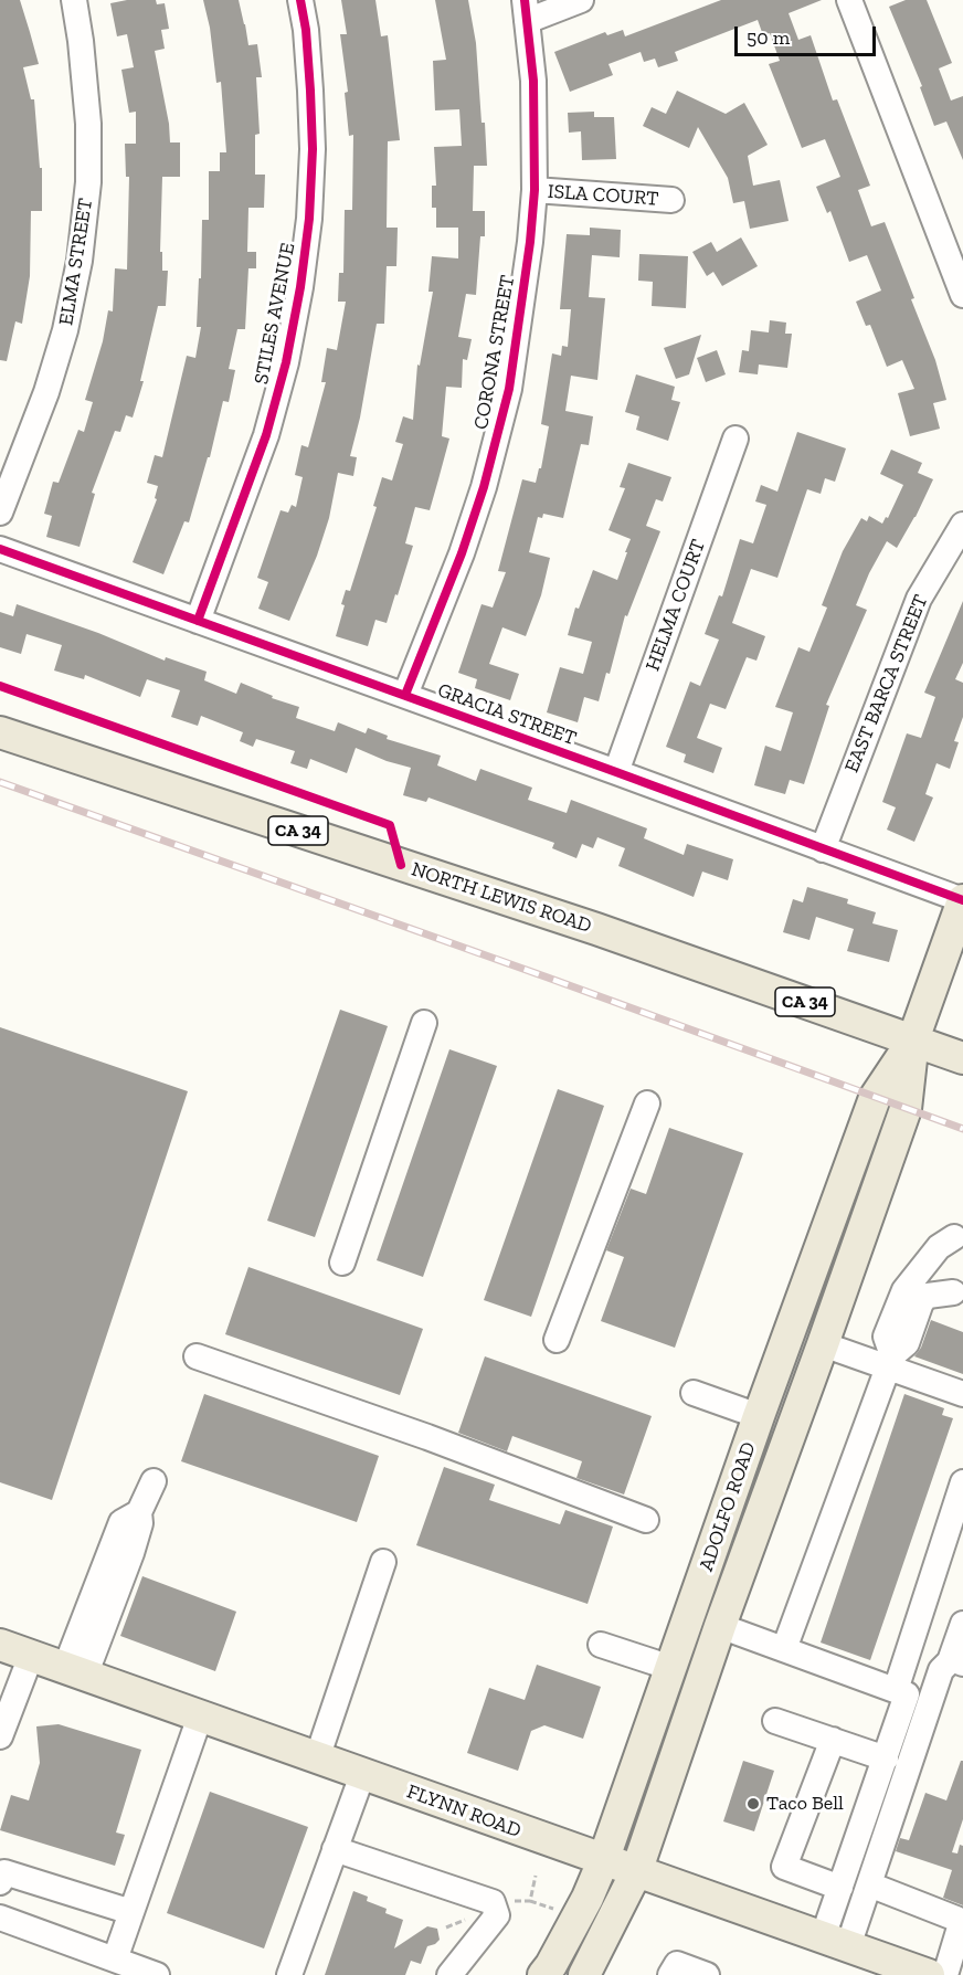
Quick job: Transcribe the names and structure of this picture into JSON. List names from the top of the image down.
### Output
{
  "streets": {
    "main road": [
      "CA 34",
      "NORTH LEWIS ROAD",
      "ADOLFO ROAD",
      "FLYNN ROAD"
    ],
    "street": [
      "ISLA COURT",
      "ELMA STREET",
      "STILES AVENUE",
      "CORONA STREET",
      "HELMA COURT",
      "EAST BARCA STREET",
      "GRACIA STREET"
    ]
  },
  "crossings": [
    ["ISLA COURT", "CORONA STREET"],
    ["STILES AVENUE", "GRACIA STREET"],
    ["CORONA STREET", "GRACIA STREET"],
    ["HELMA COURT", "GRACIA STREET"],
    ["EAST BARCA STREET", "GRACIA STREET"],
    ["GRACIA STREET", "ADOLFO ROAD"],
    ["NORTH LEWIS ROAD", "ADOLFO ROAD"],
    ["ADOLFO ROAD", "FLYNN ROAD"]
  ],
  "places": ["Taco Bell"],
  "scale_bar": "50 m"
}
